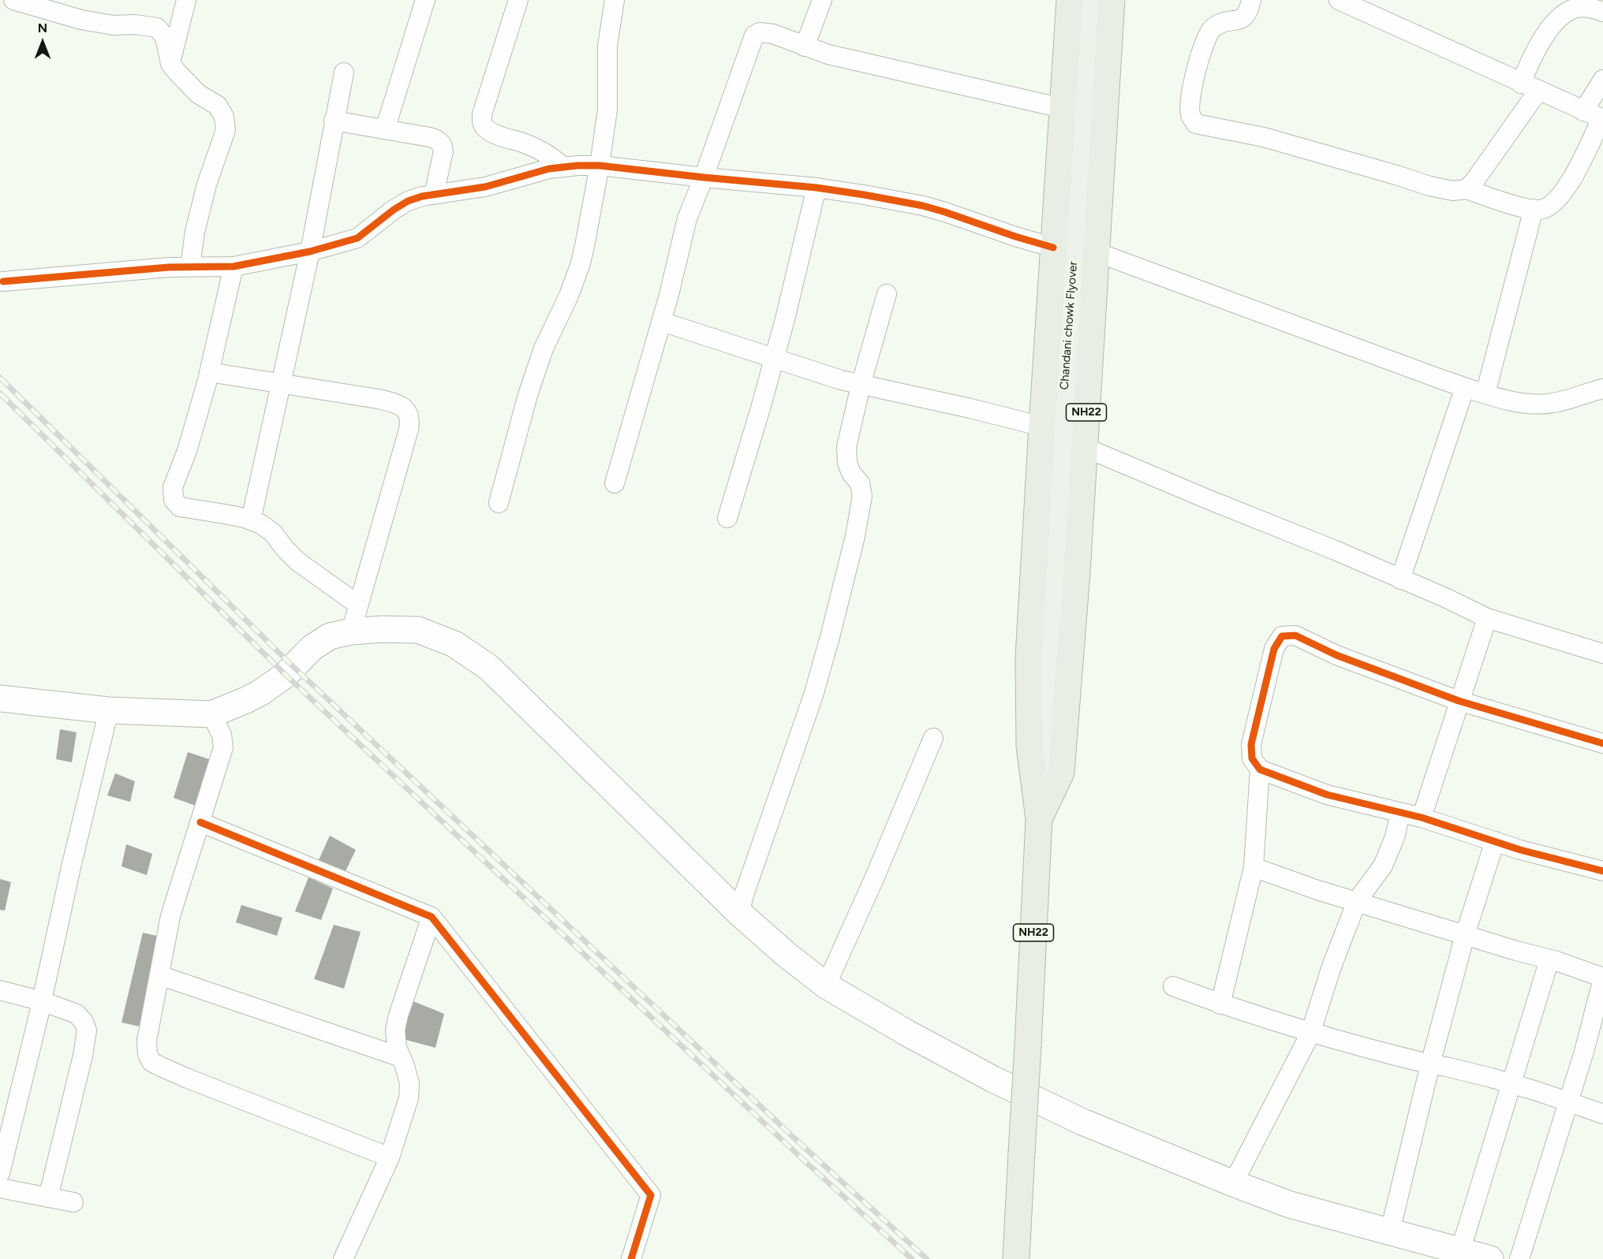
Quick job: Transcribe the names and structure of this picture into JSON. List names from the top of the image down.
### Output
{
  "streets": {
    "highway": ["NH22"],
    "main road": ["Chandani chowk Flyover"]
  },
  "crossings": [
    ["Chandani chowk Flyover", "NH22"]
  ],
  "north": "top"
}
